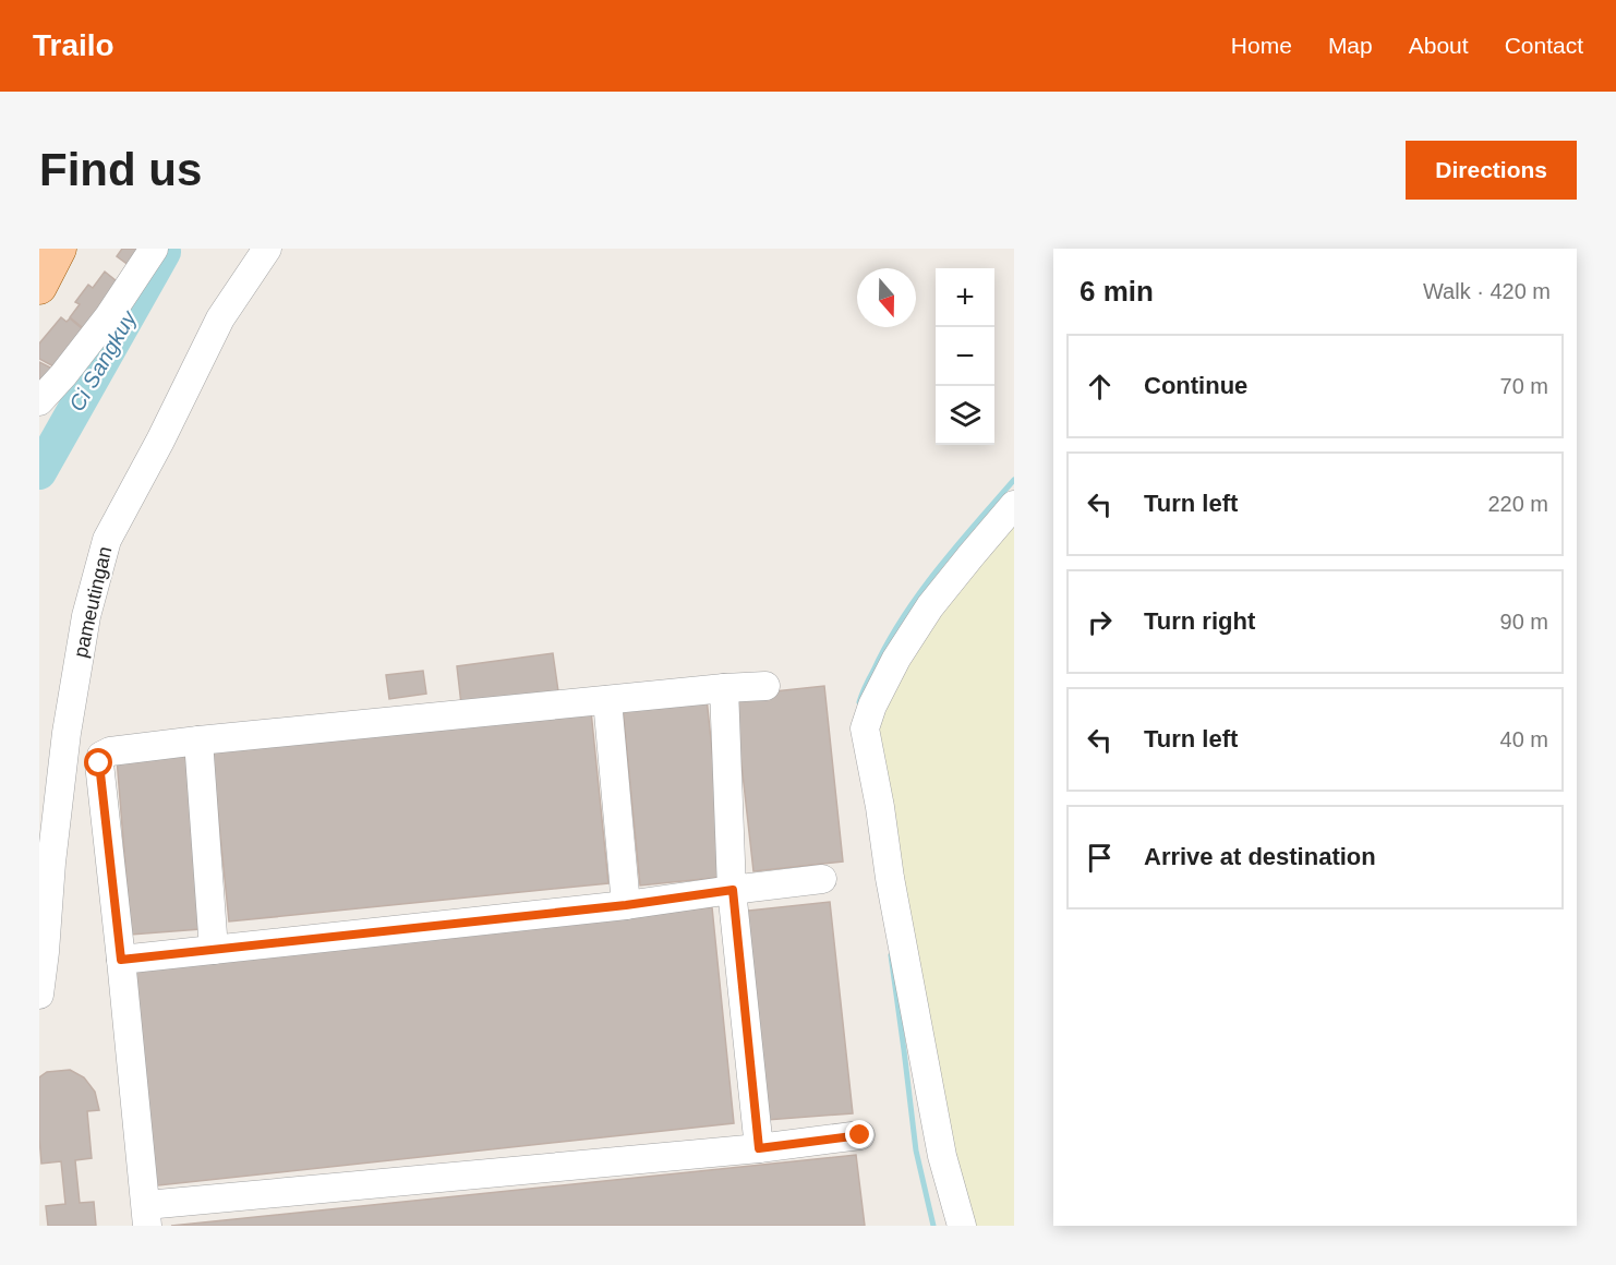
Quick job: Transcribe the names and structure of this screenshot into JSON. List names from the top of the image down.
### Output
{
  "streets": {
    "street": ["pameutingan"]
  },
  "water": ["Ci Sangkuy"],
  "north": "bottom",
  "page": {
    "header": "Trailo",
    "nav": [
      "Home",
      "Map",
      "About",
      "Contact"
    ],
    "buttons": "Directions",
    "title": "Find us",
    "heading": ["6 min", "Walk · 420 m"],
    "map_buttons": ["+", "−"],
    "list": [
      ["Continue", "70 m"],
      ["Turn left", "220 m"],
      ["Turn right", "90 m"],
      ["Turn left", "40 m"],
      "Arrive at destination"
    ]
  }
}
